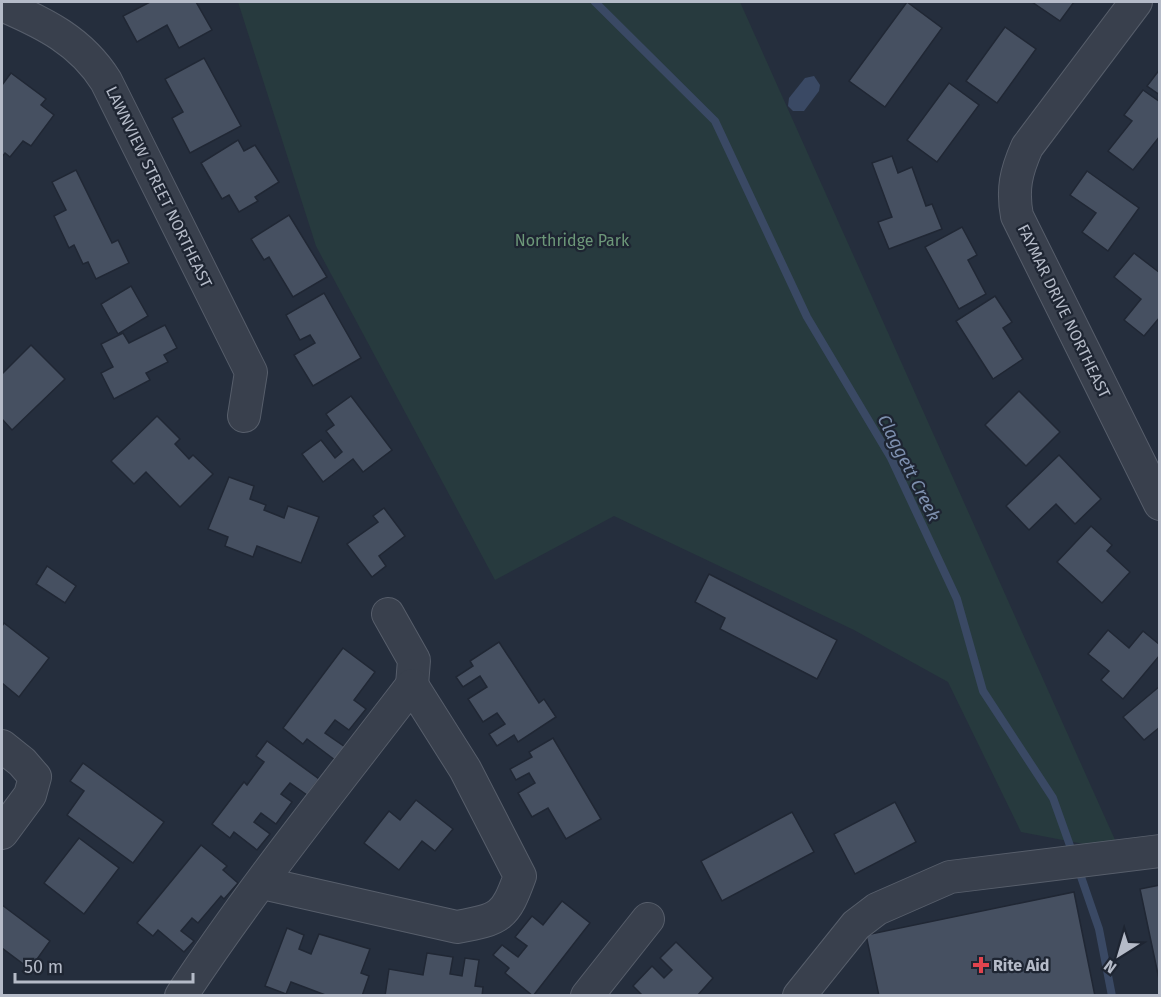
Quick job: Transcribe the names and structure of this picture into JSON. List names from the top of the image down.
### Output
{
  "streets": {
    "street": ["LAWNVIEW STREET NORTHEAST", "FAYMAR DRIVE NORTHEAST"]
  },
  "water": ["Claggett Creek"],
  "parks": ["Northridge Park"],
  "places": {
    "health": ["Rite Aid"]
  },
  "scale_bar": "50 m",
  "north": "bottom left"
}
